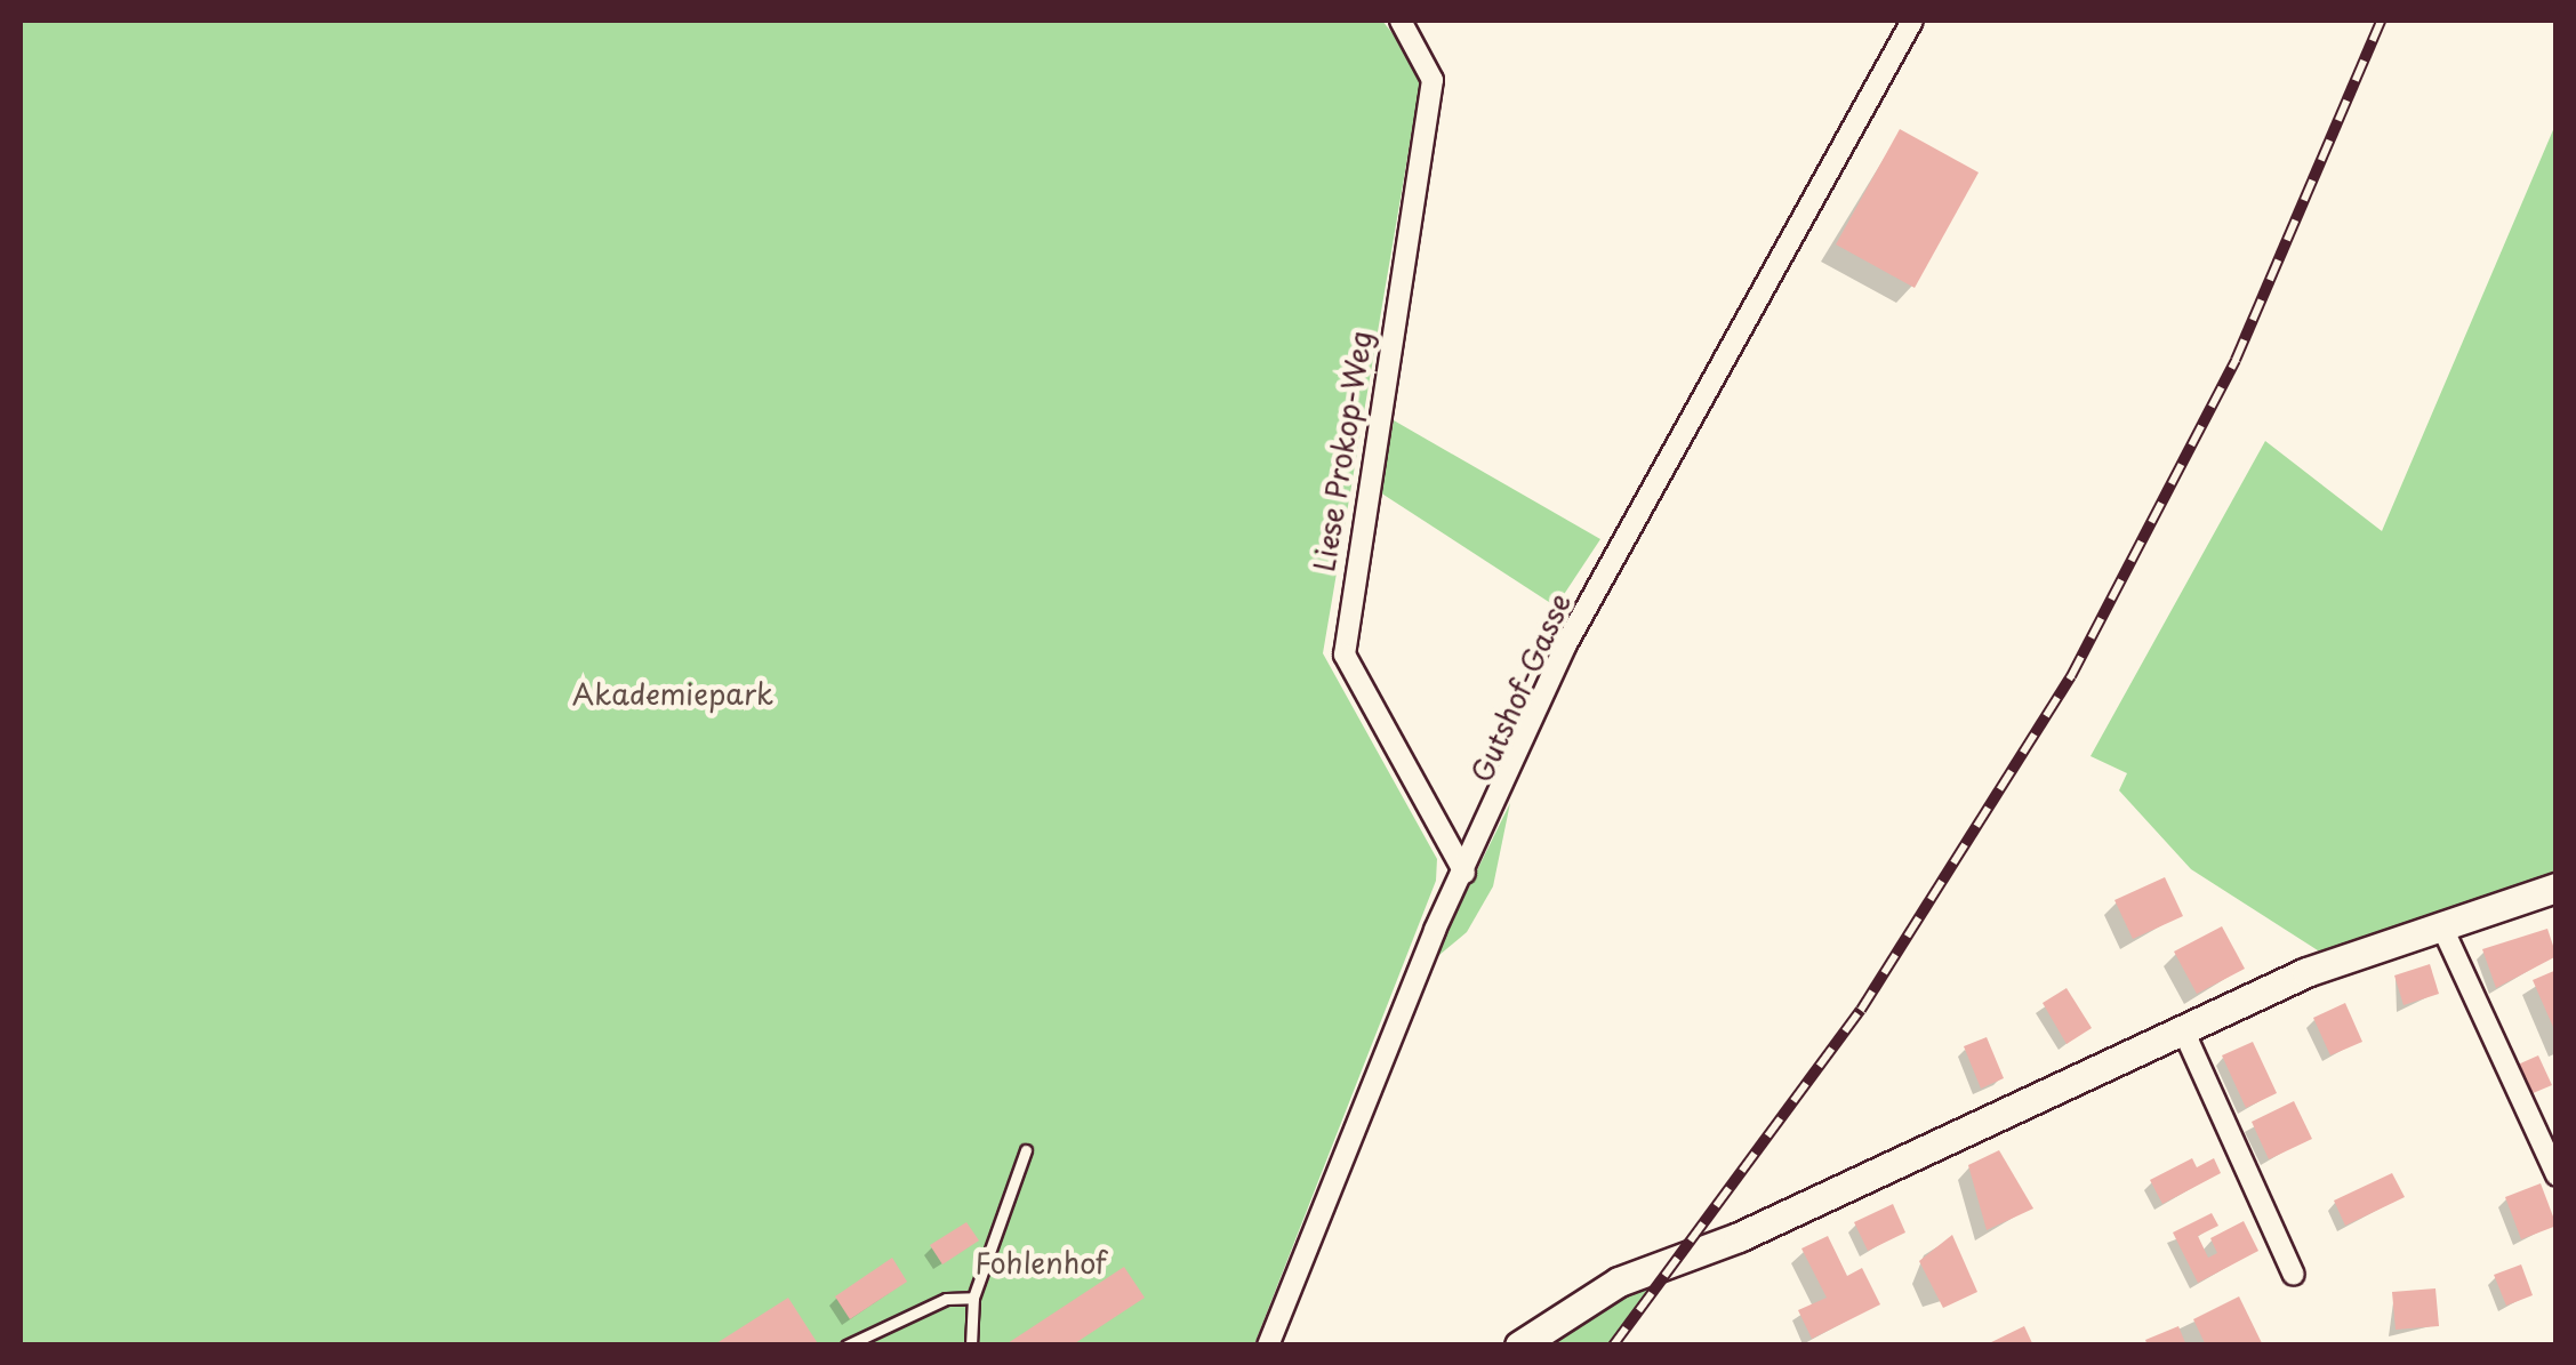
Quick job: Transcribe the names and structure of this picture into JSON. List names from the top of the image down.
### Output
{
  "streets": {
    "street": ["Liese Prokop-Weg", "Gutshof-Gasse"]
  },
  "crossings": [
    ["Liese Prokop-Weg", "Gutshof-Gasse"]
  ],
  "parks": ["Akademiepark", "Fohlenhof"]
}
